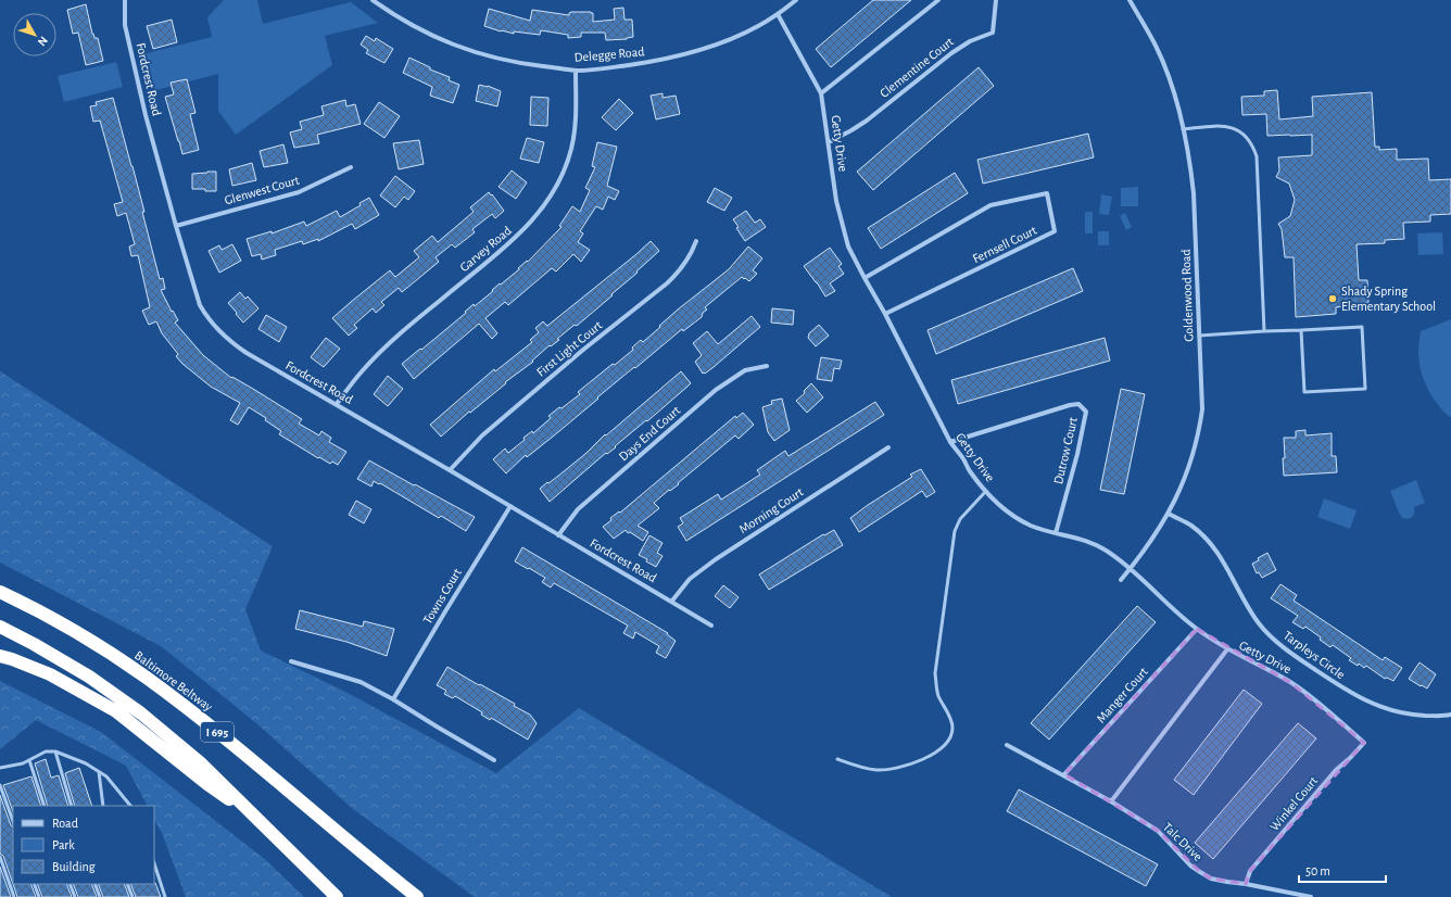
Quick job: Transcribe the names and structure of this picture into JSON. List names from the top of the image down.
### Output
{
  "streets": {
    "highway": ["Baltimore Beltway", "I 695"],
    "street": [
      "Delegge Road",
      "Clementine Court",
      "Fordcrest Road",
      "Getty Drive",
      "Glenwest Court",
      "Fernsell Court",
      "Garvey Road",
      "Goldenwood Road",
      "First Light Court",
      "Days End Court",
      "Dutrow Court",
      "Morning Court",
      "Towns Court",
      "Tarpleys Circle",
      "Manger Court",
      "Winkel Court",
      "Talc Drive"
    ]
  },
  "crossings": [
    ["Delegge Road", "Getty Drive"],
    ["Delegge Road", "Garvey Road"],
    ["Clementine Court", "Getty Drive"],
    ["Fordcrest Road", "Glenwest Court"],
    ["Fordcrest Road", "Garvey Road"],
    ["Fordcrest Road", "First Light Court"],
    ["Fordcrest Road", "Days End Court"],
    ["Fordcrest Road", "Morning Court"],
    ["Fordcrest Road", "Towns Court"],
    ["Getty Drive", "Fernsell Court"],
    ["Getty Drive", "Goldenwood Road"],
    ["Getty Drive", "Dutrow Court"],
    ["Getty Drive", "Manger Court"],
    ["Getty Drive", "Winkel Court"],
    ["Goldenwood Road", "Tarpleys Circle"],
    ["Manger Court", "Talc Drive"],
    ["Winkel Court", "Talc Drive"]
  ],
  "places": ["Shady Spring Elementary School"],
  "legend": ["Road", "Park", "Building"],
  "scale_bar": "50 m",
  "north": "bottom right"
}
